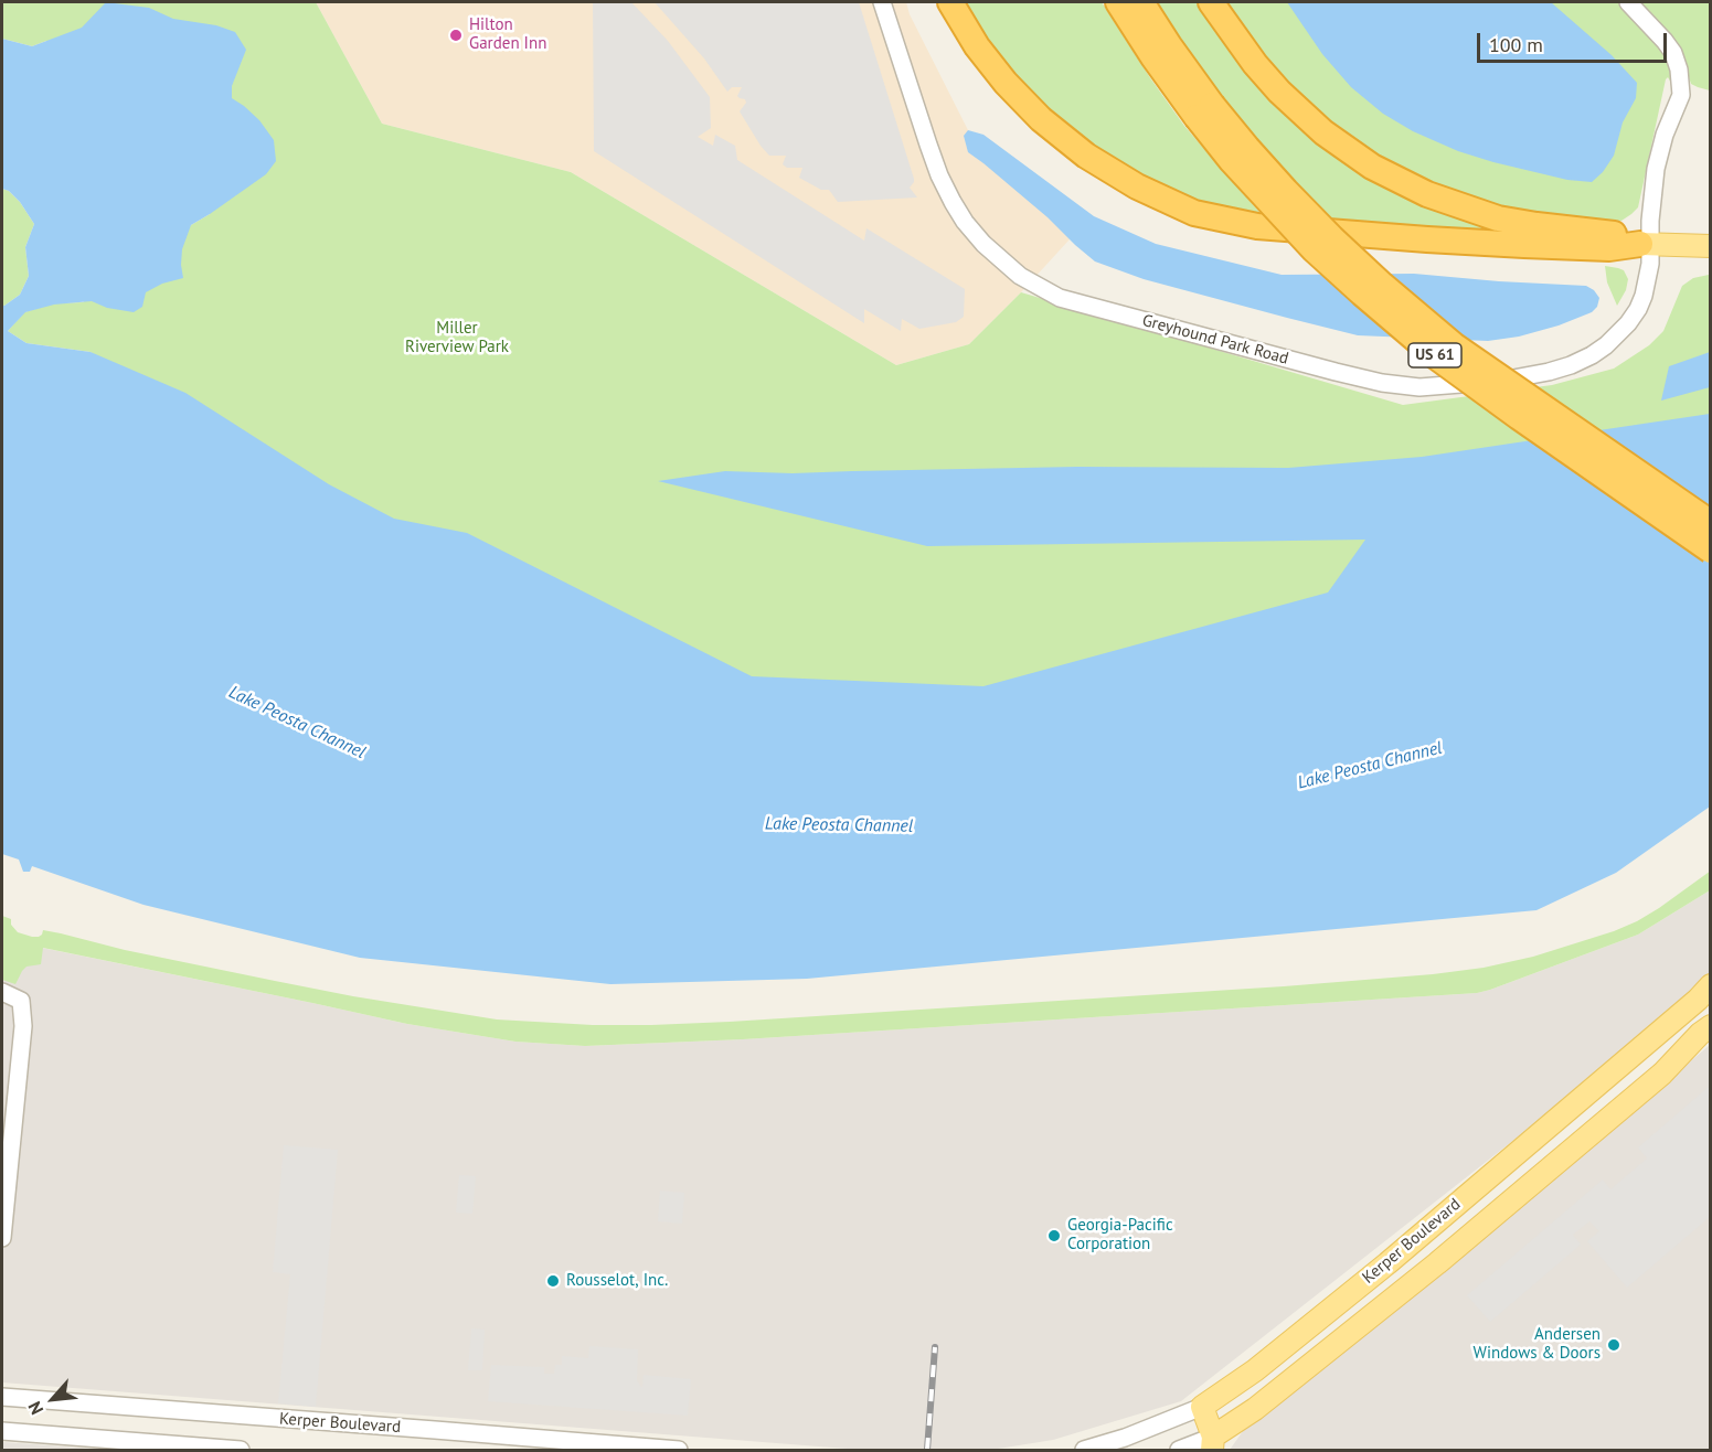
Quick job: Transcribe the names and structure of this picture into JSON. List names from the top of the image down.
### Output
{
  "streets": {
    "highway": ["US 61"],
    "main road": ["Kerper Boulevard"],
    "street": ["Greyhound Park Road"]
  },
  "water": ["Lake Peosta Channel"],
  "parks": ["Miller Riverview Park"],
  "places": [
    "Hilton Garden Inn",
    "Georgia-Pacific Corporation",
    "Rousselot, Inc.",
    "Andersen Windows & Doors"
  ],
  "scale_bar": "100 m",
  "north": "bottom left"
}
